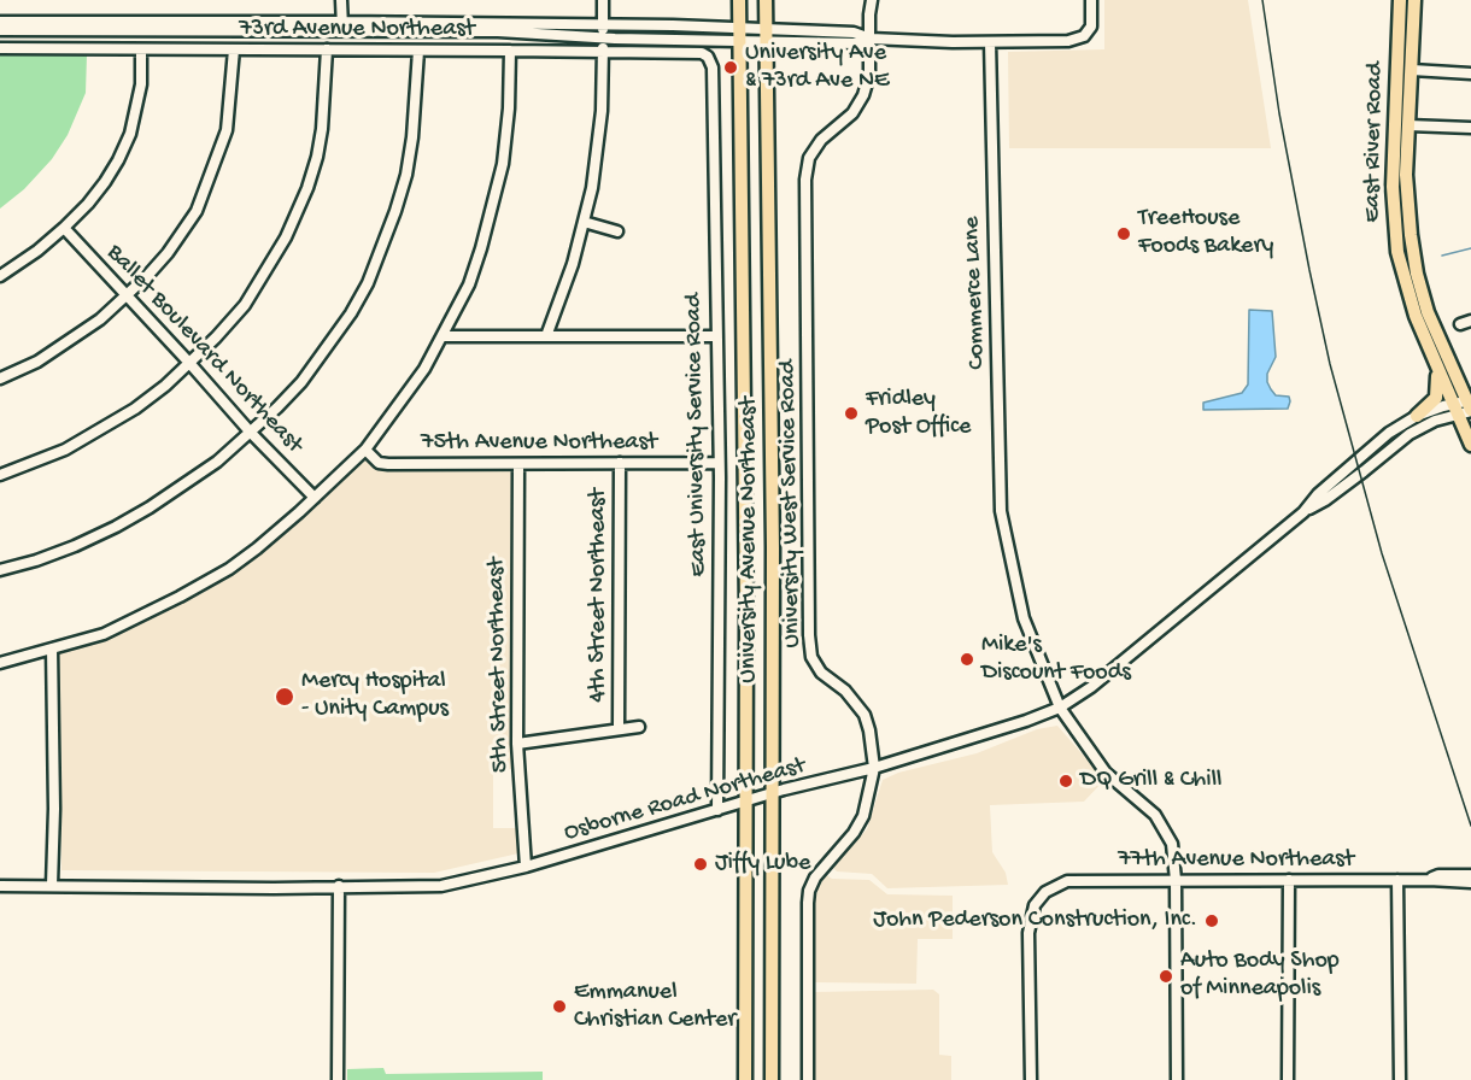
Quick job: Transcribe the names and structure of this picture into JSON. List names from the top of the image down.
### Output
{
  "streets": {
    "main road": ["East River Road", "University Avenue Northeast"],
    "street": [
      "73rd Avenue Northeast",
      "Commerce Lane",
      "Ballet Boulevard Northeast",
      "East University Service Road",
      "75th Avenue Northeast",
      "University West Service Road",
      "4th Street Northeast",
      "5th Street Northeast",
      "Osborne Road Northeast",
      "77th Avenue Northeast"
    ]
  },
  "crossings": [
    ["73rd Avenue Northeast", "Commerce Lane"],
    ["73rd Avenue Northeast", "East University Service Road"],
    ["73rd Avenue Northeast", "University West Service Road"],
    ["73rd Avenue Northeast", "University Avenue Northeast"],
    ["East River Road", "Osborne Road Northeast"],
    ["Commerce Lane", "Osborne Road Northeast"],
    ["Commerce Lane", "77th Avenue Northeast"],
    ["East University Service Road", "75th Avenue Northeast"],
    ["East University Service Road", "Osborne Road Northeast"],
    ["75th Avenue Northeast", "4th Street Northeast"],
    ["75th Avenue Northeast", "5th Street Northeast"],
    ["University West Service Road", "Osborne Road Northeast"],
    ["University Avenue Northeast", "Osborne Road Northeast"],
    ["5th Street Northeast", "Osborne Road Northeast"]
  ],
  "places": [
    "University Ave & 73rd Ave NE",
    "TreeHouse Foods Bakery",
    "Fridley Post Office",
    "Mike's Discount Foods",
    "Mercy Hospital - Unity Campus",
    "DQ Grill & Chill",
    "Jiffy Lube",
    "John Pederson Construction, Inc.",
    "Auto Body Shop of Minneapolis",
    "Emmanuel Christian Center"
  ]
}
